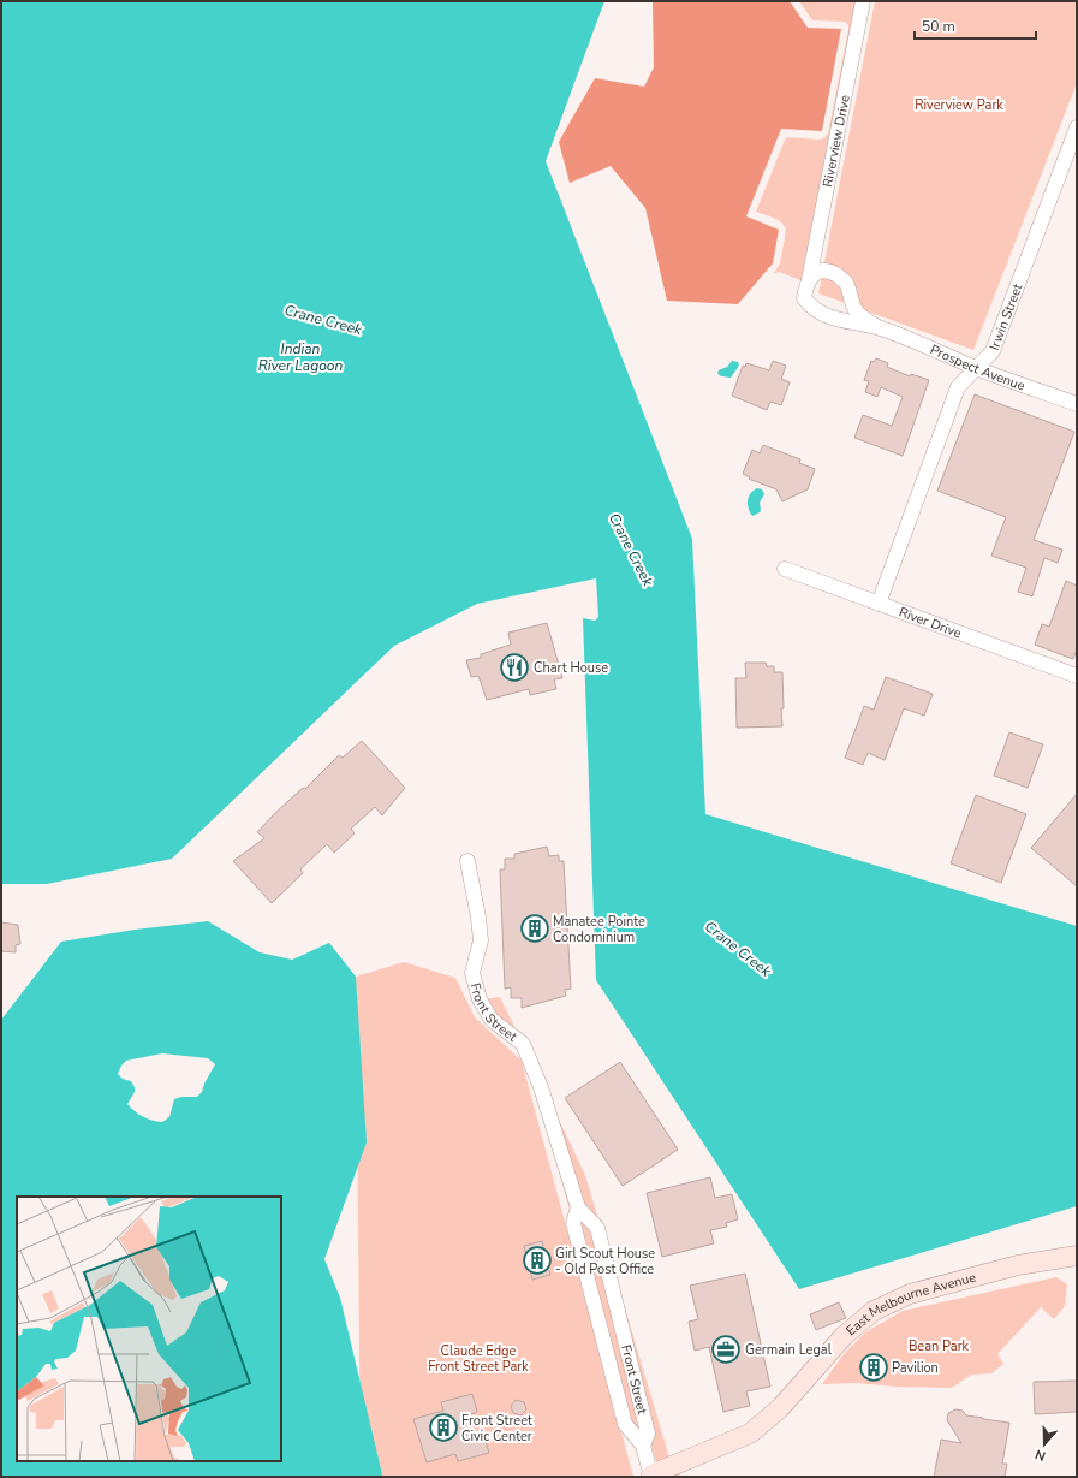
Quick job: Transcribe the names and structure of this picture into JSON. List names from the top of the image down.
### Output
{
  "streets": {
    "street": [
      "Riverview Drive",
      "Irwin Street",
      "Prospect Avenue",
      "River Drive",
      "Front Street",
      "East Melbourne Avenue"
    ]
  },
  "crossings": [
    ["Riverview Drive", "Prospect Avenue"],
    ["Irwin Street", "Prospect Avenue"],
    ["Irwin Street", "River Drive"],
    ["Front Street", "East Melbourne Avenue"]
  ],
  "water": ["Crane Creek", "Indian River Lagoon"],
  "parks": ["Riverview Park", "Bean Park", "Claude Edge Front Street Park"],
  "places": {
    "restaurant": ["Chart House"],
    "building": [
      "Manatee Pointe Condominium",
      "Girl Scout House - Old Post Office",
      "Pavilion",
      "Front Street Civic Center"
    ],
    "office": ["Germain Legal"]
  },
  "scale_bar": "50 m",
  "north": "bottom"
}
